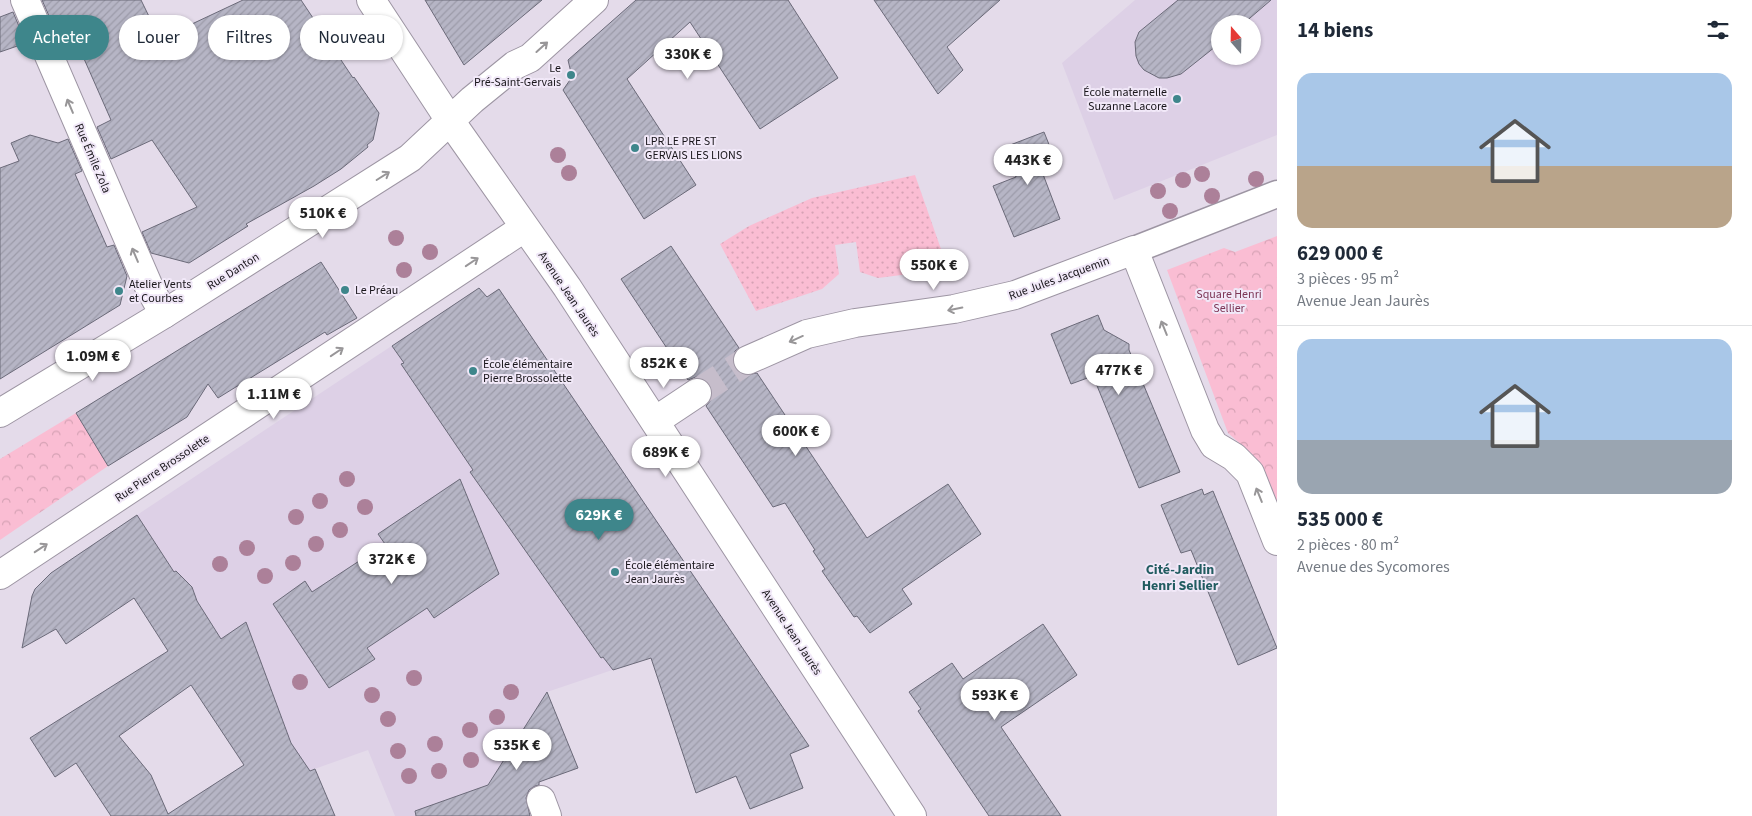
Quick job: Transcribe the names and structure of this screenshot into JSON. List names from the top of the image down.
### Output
{
  "streets": {
    "street": [
      "Rue Émile Zola",
      "Rue Danton",
      "Rue Jules Jacquemin",
      "Avenue Jean Jaurès",
      "Rue Pierre Brossolette"
    ]
  },
  "crossings": [
    ["Rue Émile Zola", "Rue Danton"],
    ["Rue Danton", "Avenue Jean Jaurès"],
    ["Avenue Jean Jaurès", "Rue Pierre Brossolette"]
  ],
  "one_way": [
    "Rue Émile Zola",
    "Rue Danton",
    "Rue Jules Jacquemin",
    "Rue Pierre Brossolette"
  ],
  "districts": ["Cité-Jardin Henri Sellier"],
  "parks": ["Square Henri Sellier"],
  "places": [
    "Le Pré-Saint-Gervais",
    "École maternelle Suzanne Lacore",
    "LPR LE PRE ST GERVAIS LES LIONS",
    "Le Préau",
    "Atelier Vents et Courbes",
    "École élémentaire Pierre Brossolette",
    "École élémentaire Jean Jaurès"
  ],
  "north": "top",
  "page": {
    "heading": "14 biens",
    "chip": [
      "Acheter",
      "Louer",
      "Filtres",
      "Nouveau"
    ],
    "price": [
      "330K €",
      "443K €",
      "510K €",
      "550K €",
      "1.09M €",
      "852K €",
      "477K €",
      "1.11M €",
      "600K €",
      "689K €",
      "629K €",
      "372K €",
      "593K €",
      "535K €"
    ],
    "list": [
      {
        "name": "629 000 €",
        "note": "3 pièces · 95 m² · Avenue Jean Jaurès"
      },
      {
        "name": "535 000 €",
        "note": "2 pièces · 80 m² · Avenue des Sycomores"
      }
    ]
  }
}
